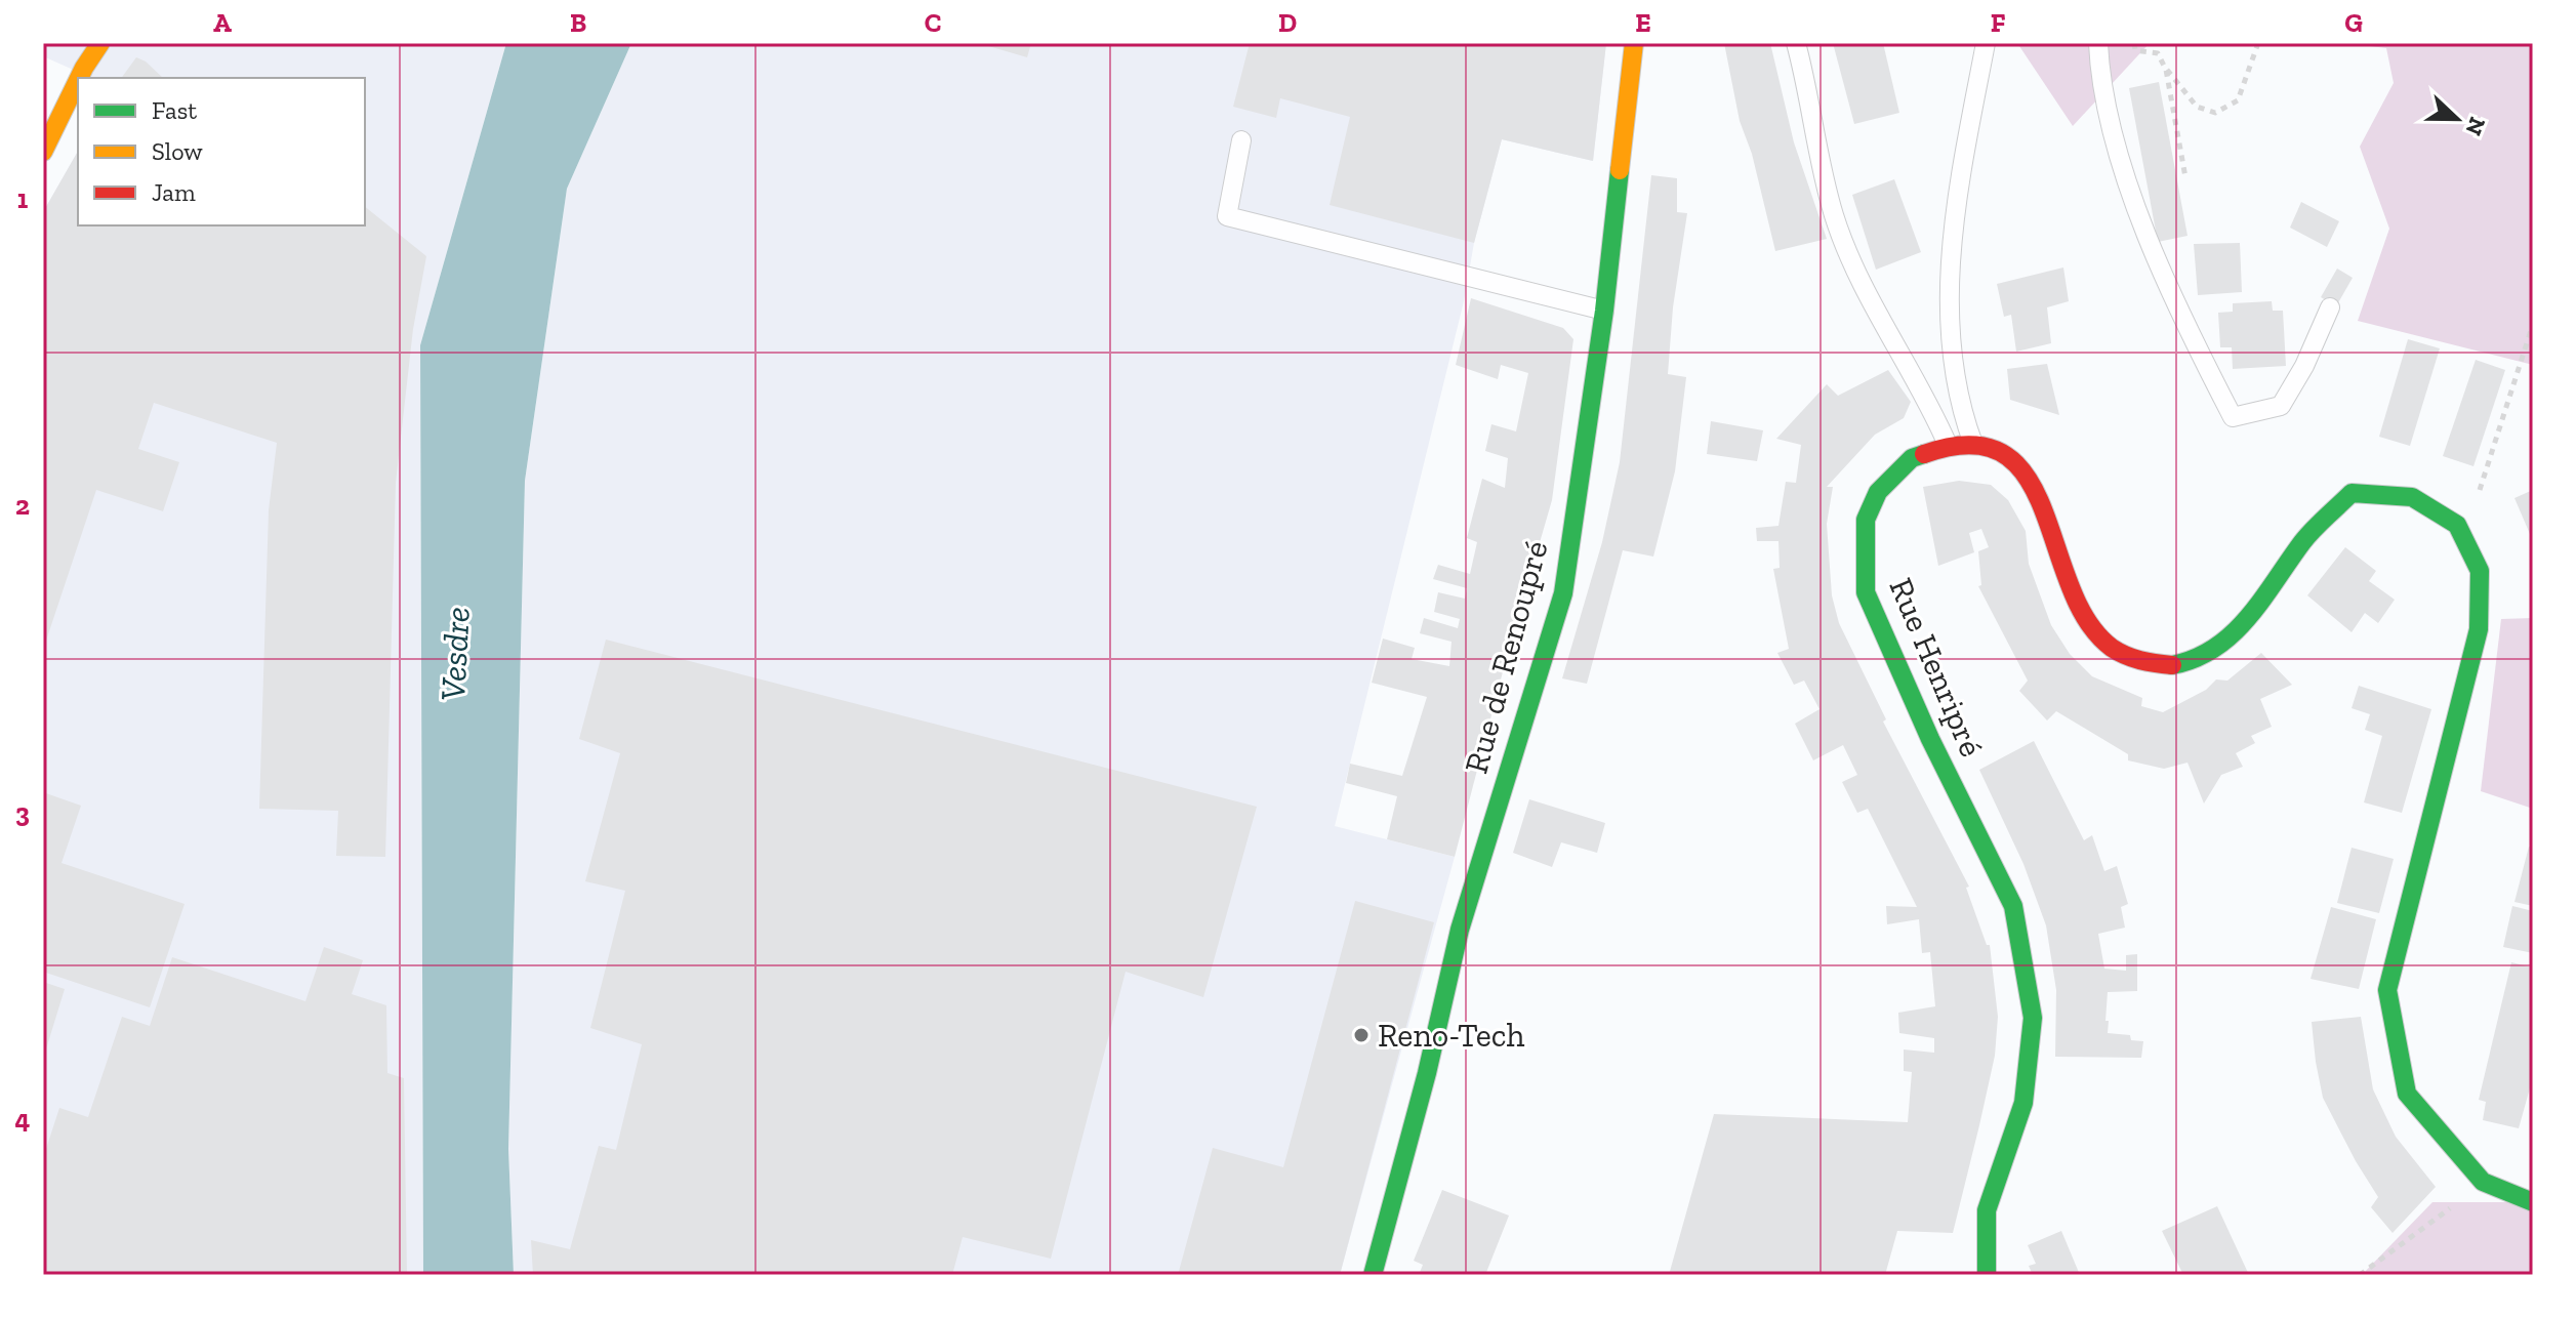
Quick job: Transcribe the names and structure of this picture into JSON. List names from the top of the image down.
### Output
{
  "streets": {
    "street": ["Rue de Renoupré", "Rue Henripré"]
  },
  "water": ["Vesdre"],
  "places": ["Reno-Tech"],
  "legend": ["Fast", "Slow", "Jam"],
  "north": "right",
  "grid": {
    "columns": [
      "A",
      "B",
      "C",
      "D",
      "E",
      "F",
      "G"
    ],
    "rows": [
      "1",
      "2",
      "3",
      "4"
    ]
  }
}
